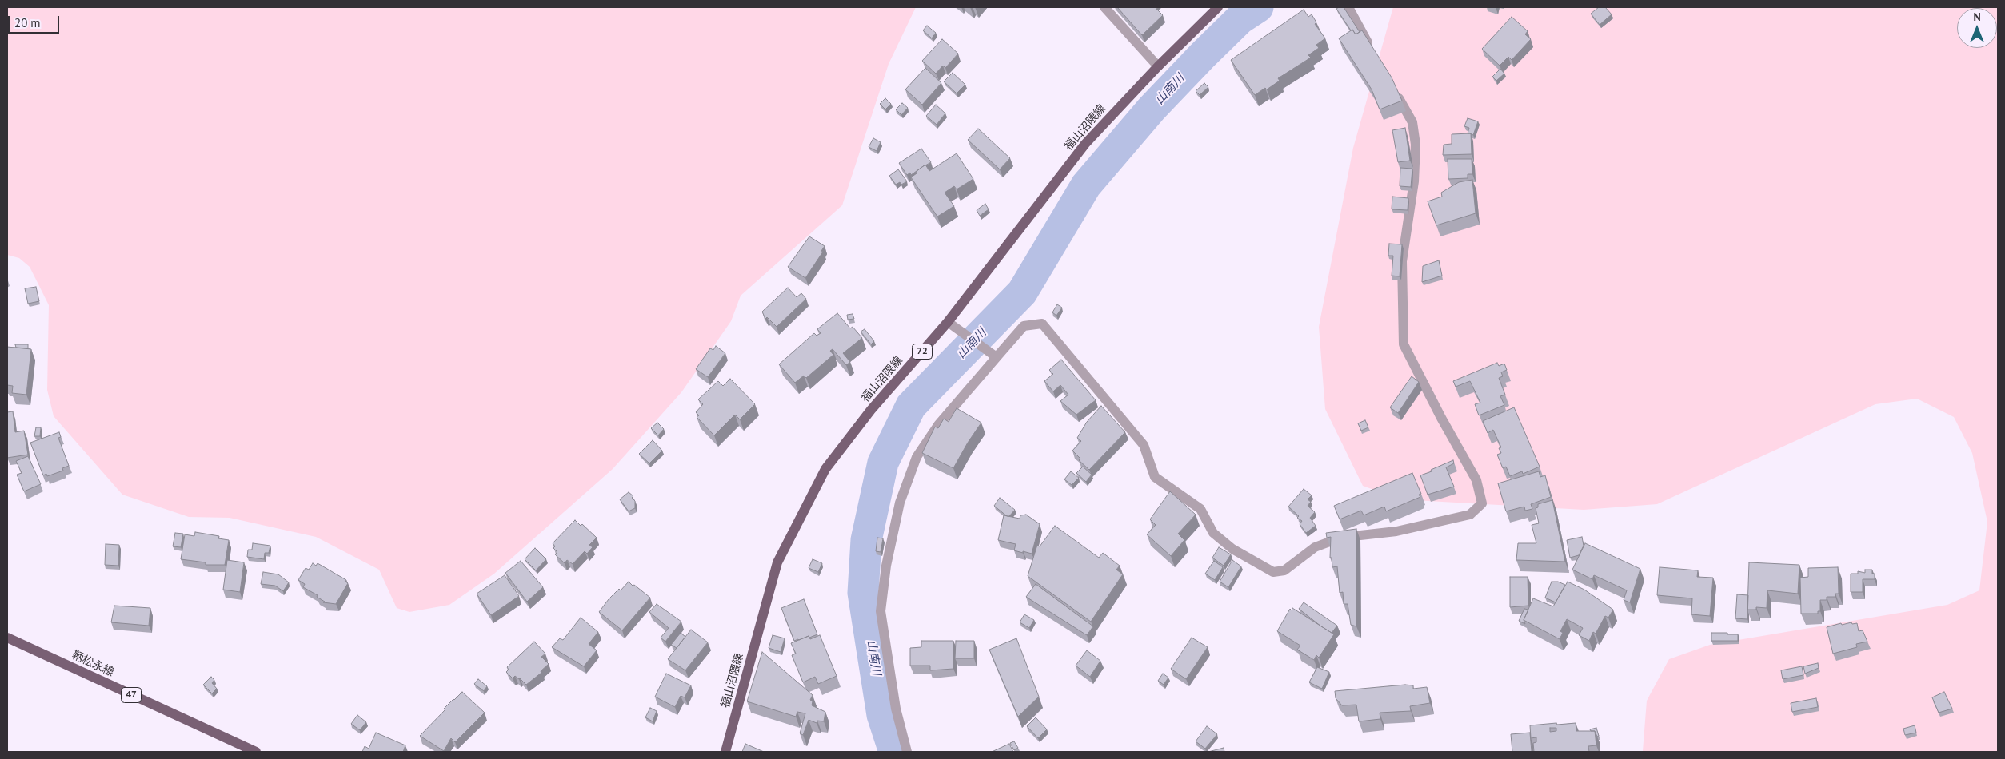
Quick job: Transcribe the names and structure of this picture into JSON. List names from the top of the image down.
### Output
{
  "streets": {
    "main road": [
      "福山沼隈線",
      "72",
      "鞆松永線",
      "47"
    ]
  },
  "water": ["山南川"],
  "scale_bar": "20 m",
  "north": "top"
}
